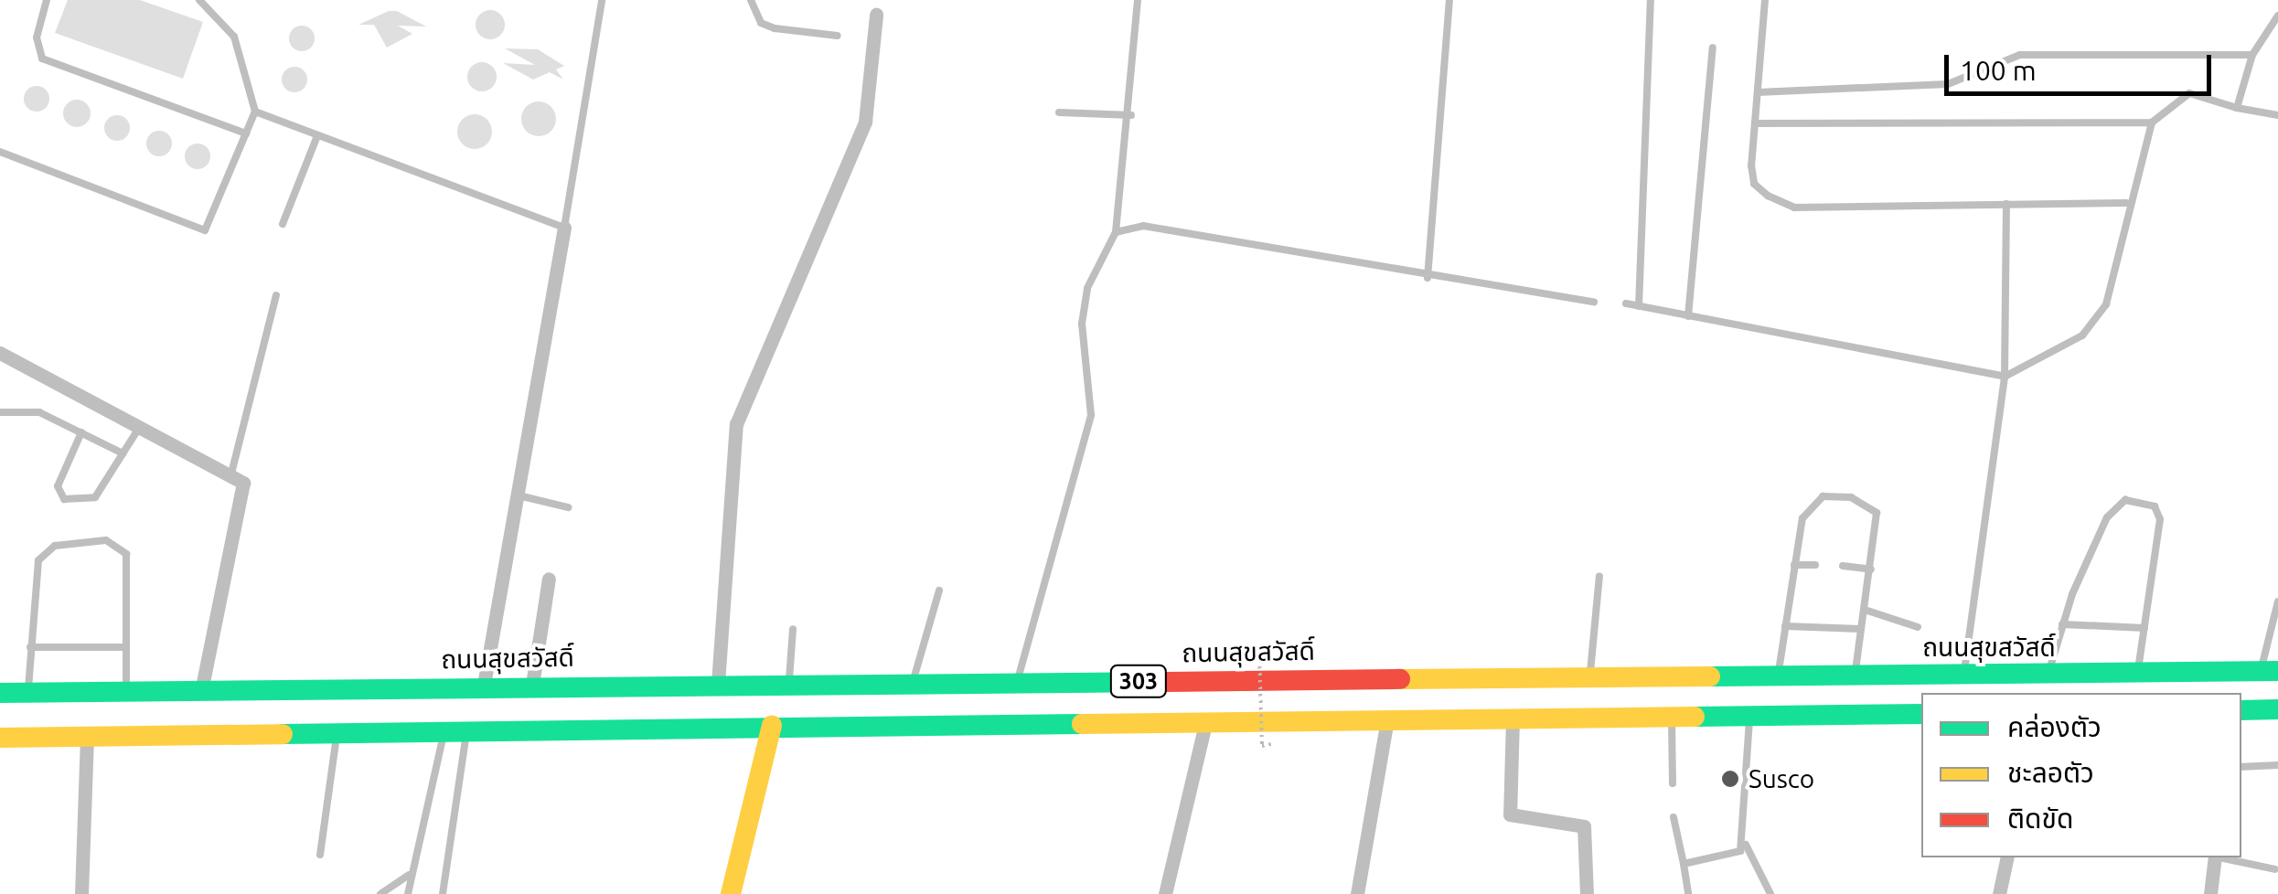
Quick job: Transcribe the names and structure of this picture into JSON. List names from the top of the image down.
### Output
{
  "streets": {
    "main road": ["ถนนสุขสวัสดิ์", "303"]
  },
  "places": ["Susco"],
  "legend": ["คล่องตัว", "ชะลอตัว", "ติดขัด"],
  "scale_bar": "100 m"
}
